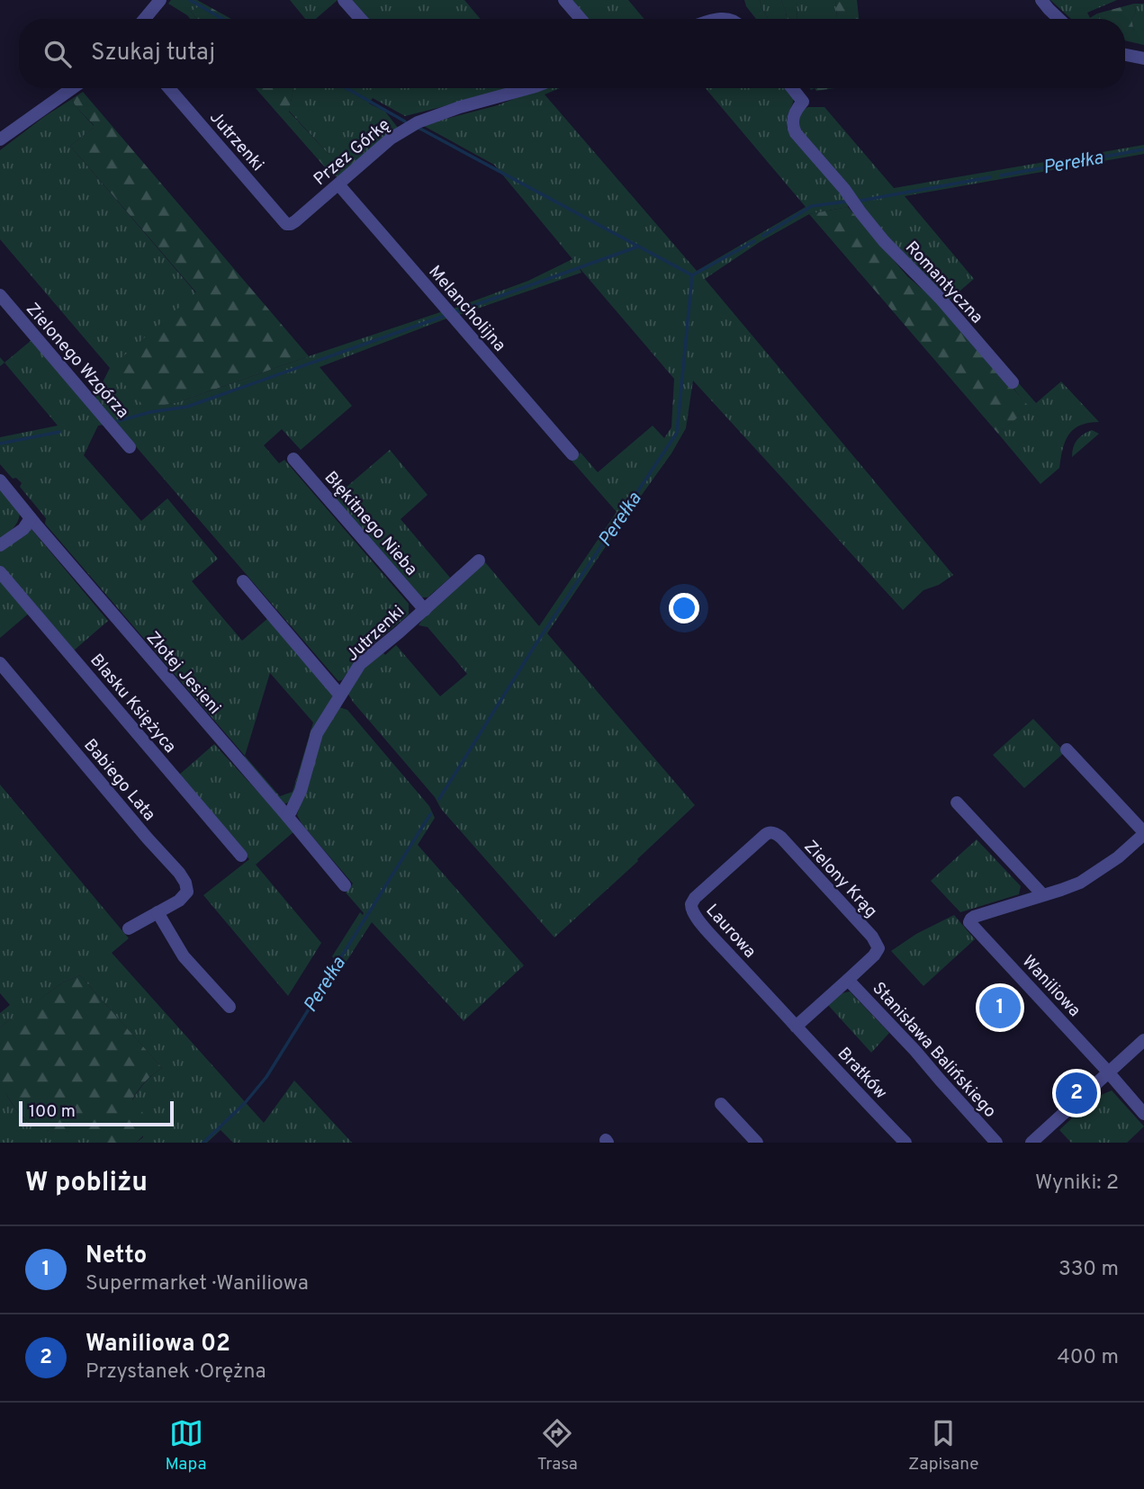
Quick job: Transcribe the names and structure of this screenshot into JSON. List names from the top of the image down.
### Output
{
  "streets": {
    "street": [
      "Jutrzenki",
      "Przez Górkę",
      "Romantyczna",
      "Melancholijna",
      "Zielonego Wzgórza",
      "Błękitnego Nieba",
      "Złotej Jesieni",
      "Blasku Księżyca",
      "Babiego Lata",
      "Zielony Krąg",
      "Laurowa",
      "Waniliowa",
      "Stanisława Balińskiego",
      "Bratków"
    ]
  },
  "crossings": [
    ["Jutrzenki", "Przez Górkę"],
    ["Jutrzenki", "Błękitnego Nieba"],
    ["Jutrzenki", "Złotej Jesieni"],
    ["Przez Górkę", "Melancholijna"],
    ["Zielony Krąg", "Laurowa"],
    ["Zielony Krąg", "Stanisława Balińskiego"],
    ["Laurowa", "Bratków"]
  ],
  "water": ["Perełka"],
  "scale_bar": "100 m",
  "page": {
    "search": "Szukaj tutaj",
    "pins": ["1", "2"],
    "scale": "100 m",
    "heading": ["W pobliżu", "Wyniki: 2"],
    "list": [
      {
        "mark": "1",
        "name": "Netto",
        "note": "Supermarket · Waniliowa",
        "value": "330 m"
      },
      {
        "mark": "2",
        "name": "Waniliowa 02",
        "note": "Przystanek · Orężna",
        "value": "400 m"
      }
    ],
    "nav": ["Mapa", "Trasa", "Zapisane"]
  }
}
